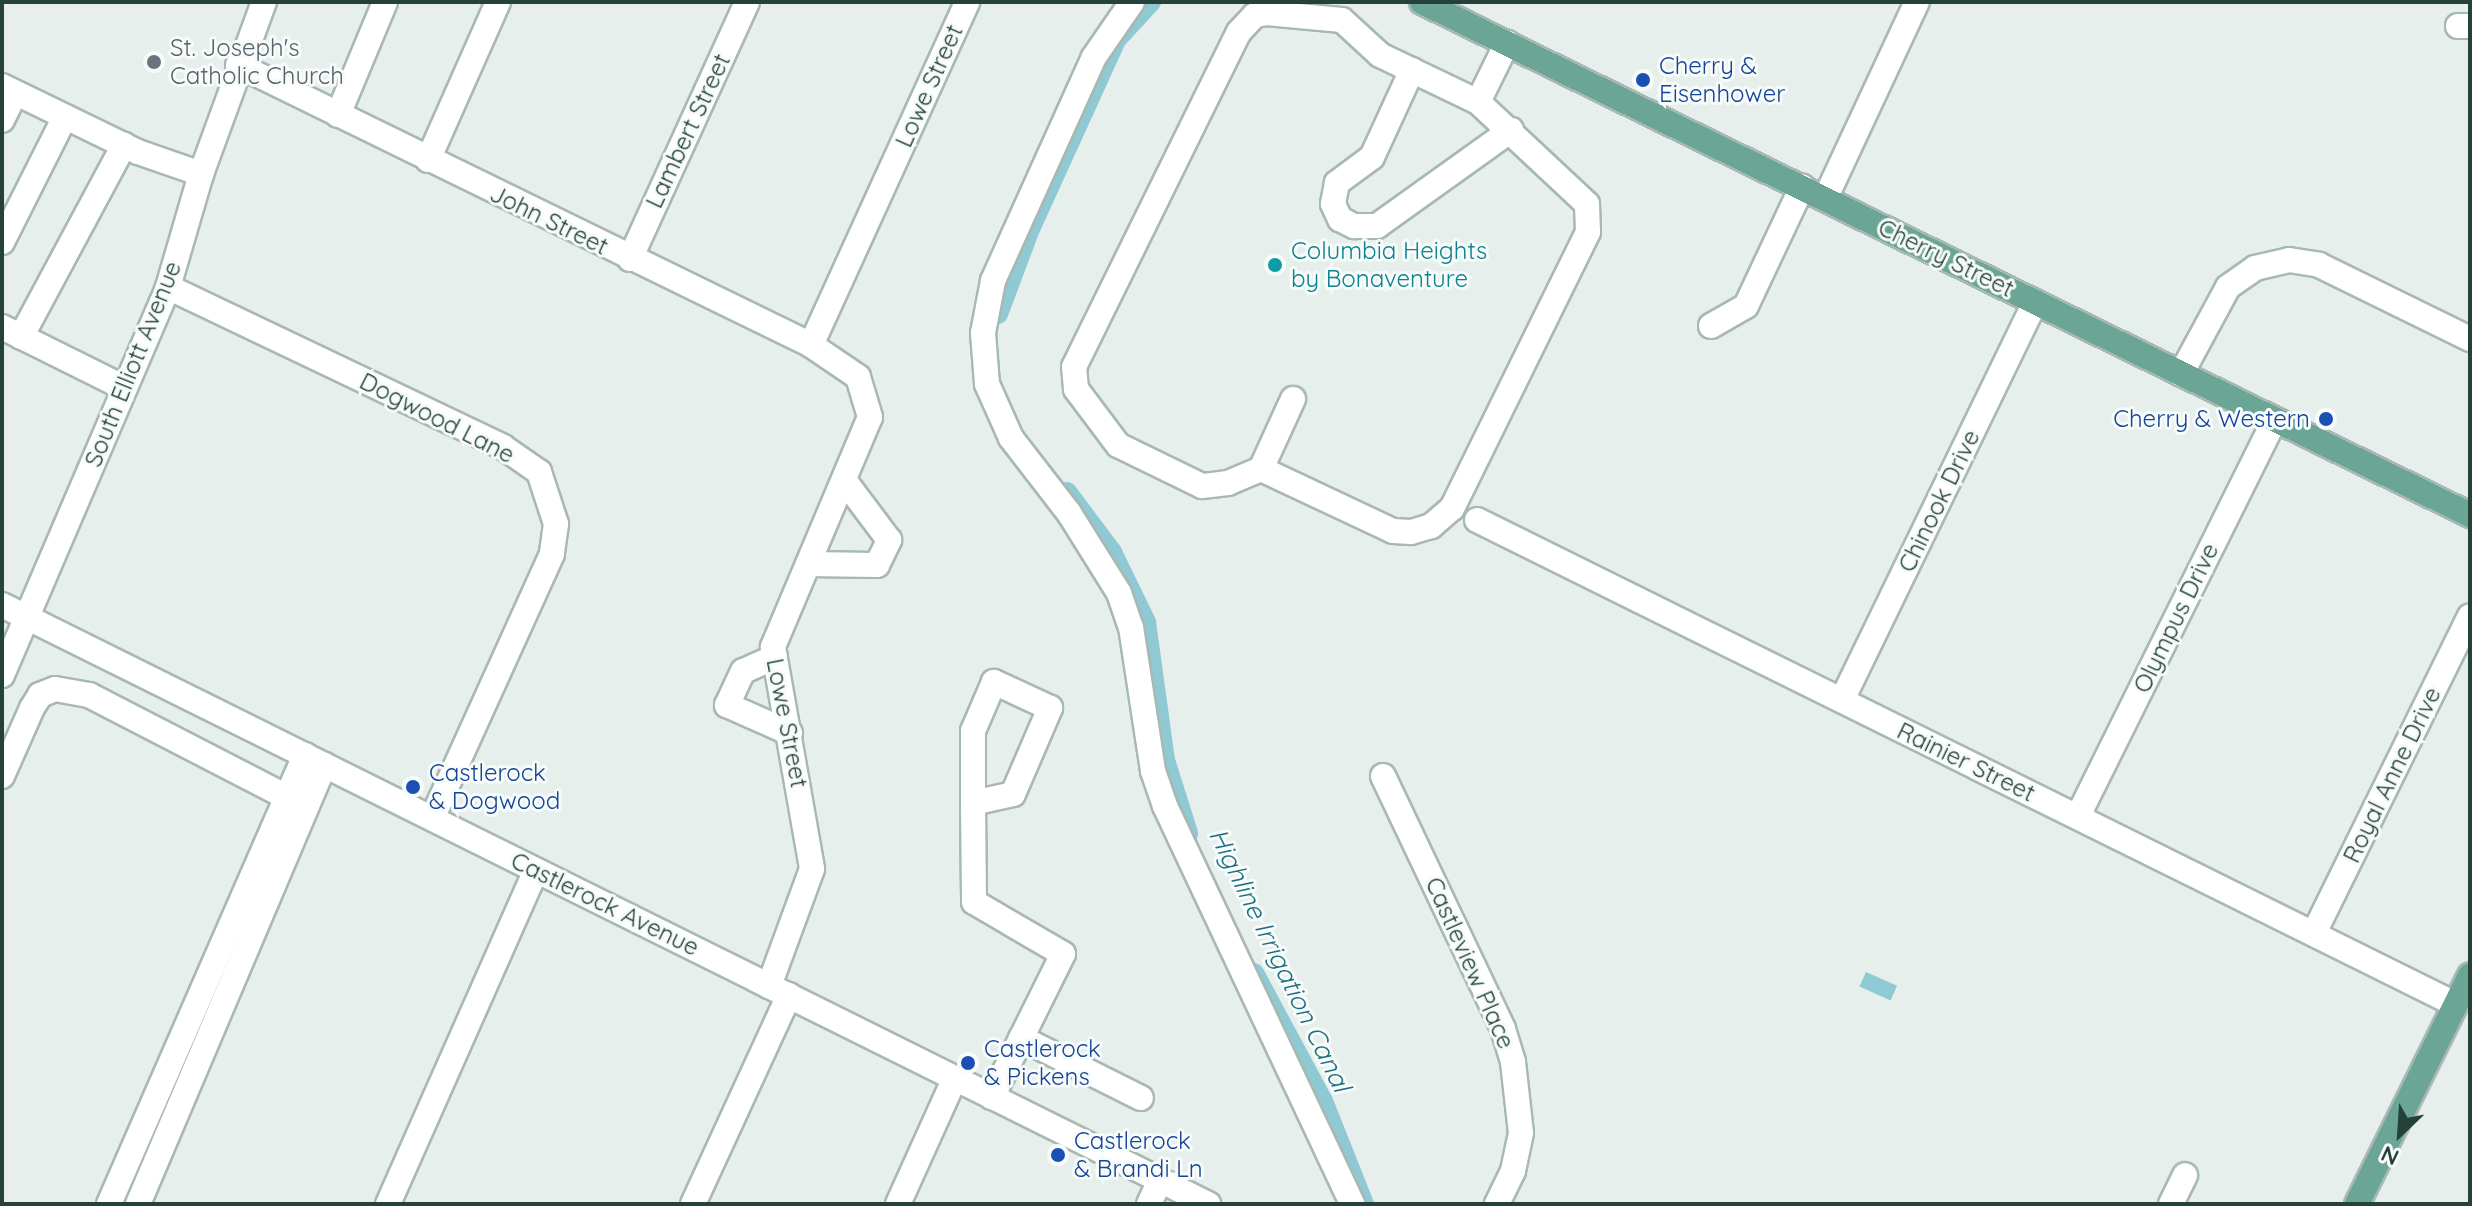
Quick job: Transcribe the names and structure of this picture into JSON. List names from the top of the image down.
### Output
{
  "streets": {
    "main road": ["Cherry Street"],
    "street": [
      "Lowe Street",
      "Lambert Street",
      "John Street",
      "South Elliott Avenue",
      "Dogwood Lane",
      "Chinook Drive",
      "Olympus Drive",
      "Rainier Street",
      "Royal Anne Drive",
      "Castlerock Avenue",
      "Castleview Place"
    ]
  },
  "crossings": [
    ["Lowe Street", "John Street"],
    ["Lowe Street", "Castlerock Avenue"],
    ["Lambert Street", "John Street"],
    ["John Street", "South Elliott Avenue"],
    ["Cherry Street", "Chinook Drive"],
    ["Cherry Street", "Olympus Drive"],
    ["South Elliott Avenue", "Dogwood Lane"],
    ["South Elliott Avenue", "Castlerock Avenue"],
    ["Dogwood Lane", "Castlerock Avenue"],
    ["Chinook Drive", "Rainier Street"],
    ["Olympus Drive", "Rainier Street"],
    ["Rainier Street", "Royal Anne Drive"]
  ],
  "water": ["Highline Irrigation Canal"],
  "places": [
    "St. Joseph's Catholic Church",
    "Cherry & Eisenhower",
    "Columbia Heights by Bonaventure",
    "Cherry & Western",
    "Castlerock & Dogwood",
    "Castlerock & Pickens",
    "Castlerock & Brandi Ln"
  ],
  "north": "bottom left"
}
